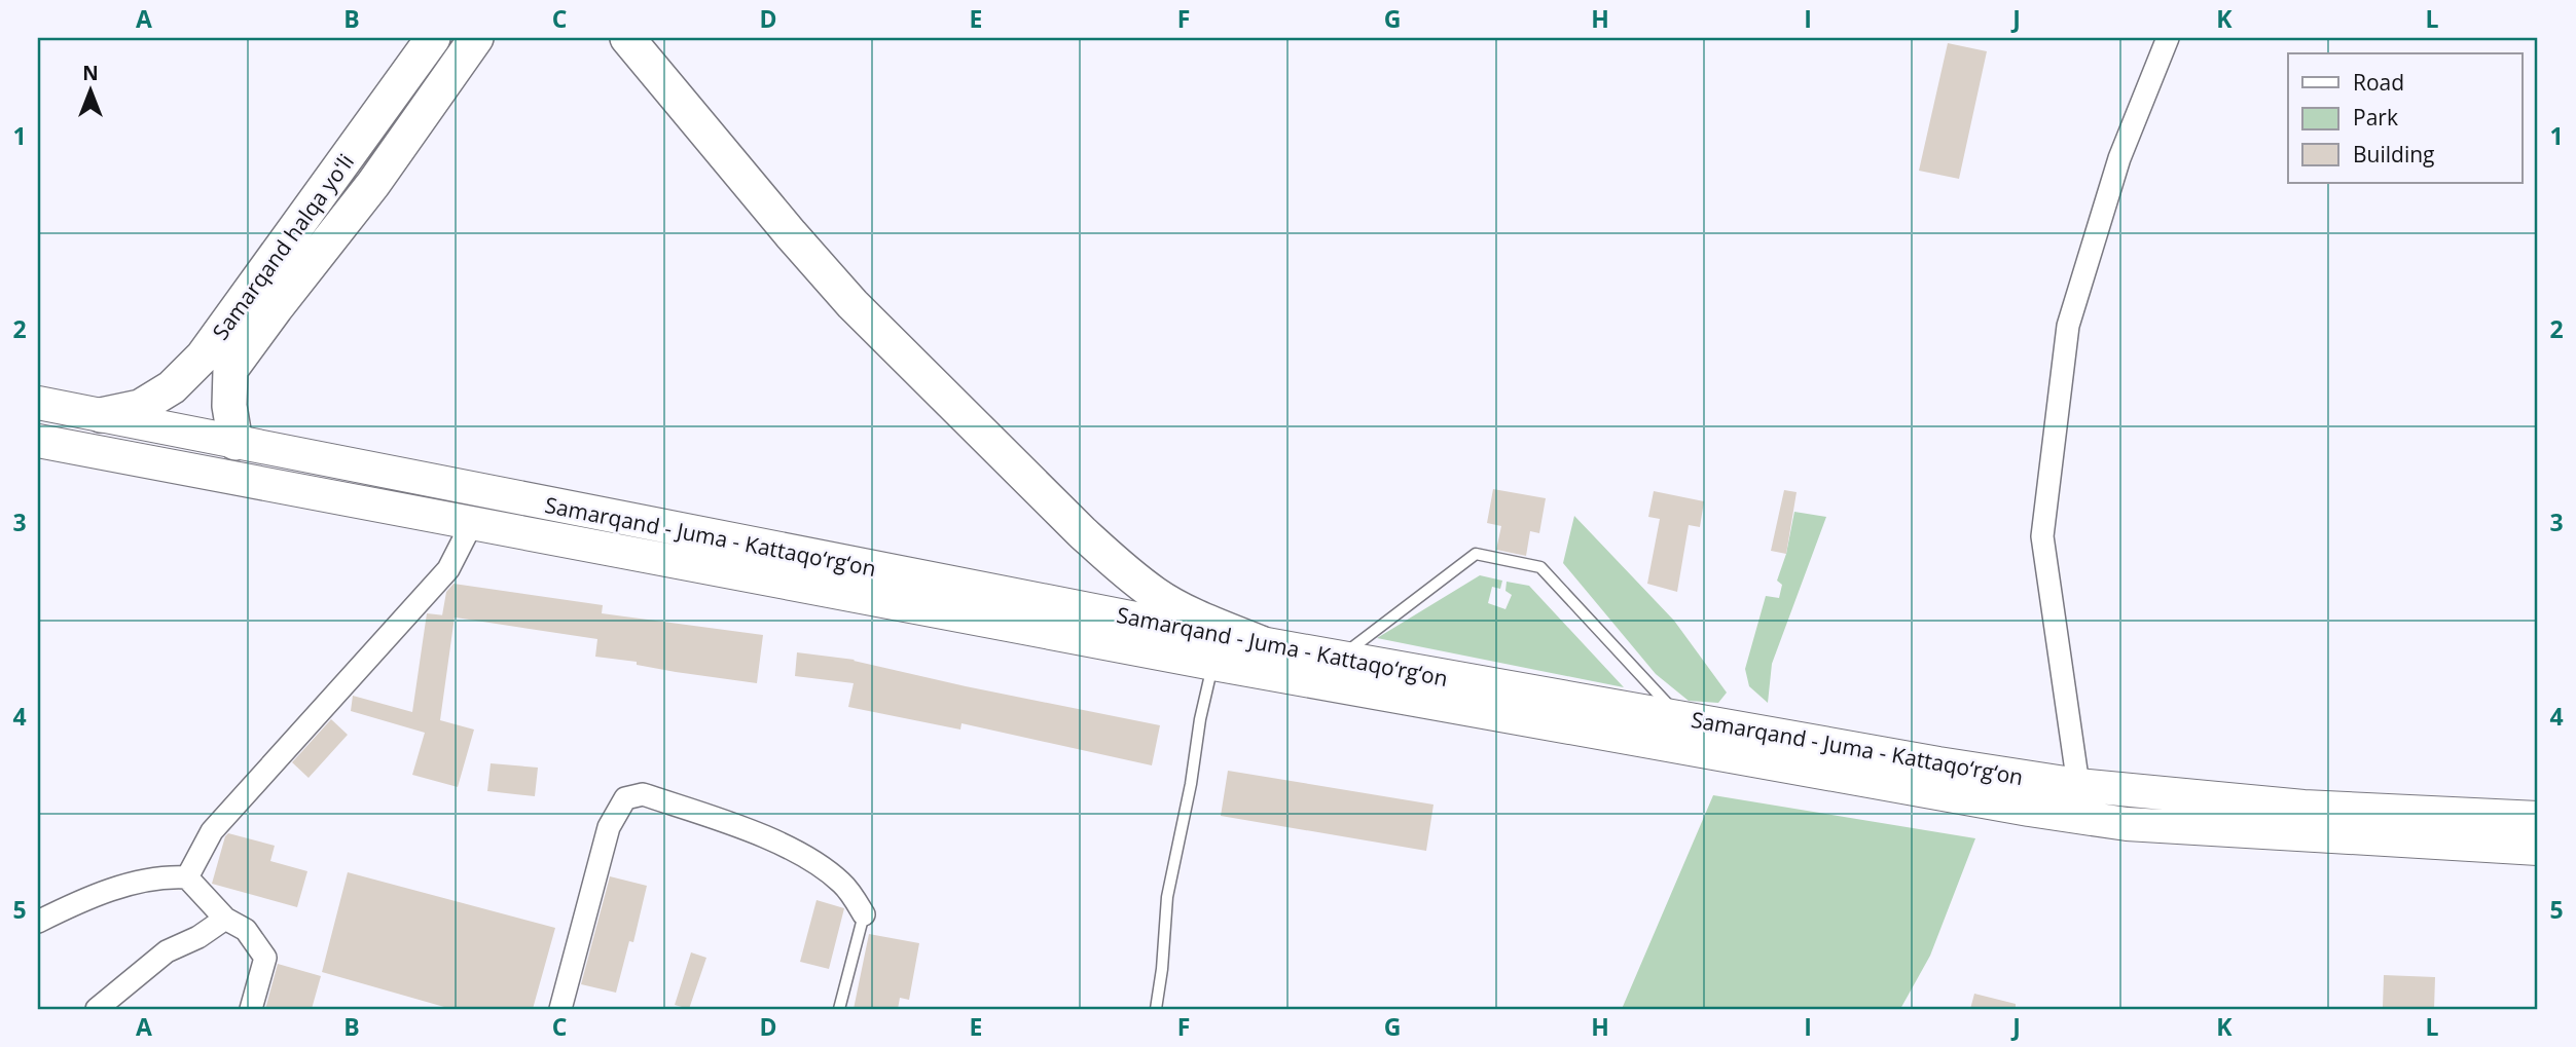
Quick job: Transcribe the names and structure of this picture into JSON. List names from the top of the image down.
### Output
{
  "streets": {
    "highway": ["Samarqand halqa yoʻli"],
    "main road": ["Samarqand - Juma - Kattaqo‘rg‘on"]
  },
  "crossings": [
    ["Samarqand halqa yoʻli", "Samarqand - Juma - Kattaqo‘rg‘on"]
  ],
  "legend": ["Road", "Park", "Building"],
  "north": "top",
  "grid": {
    "columns": [
      "A",
      "B",
      "C",
      "D",
      "E",
      "F",
      "G",
      "H",
      "I",
      "J",
      "K",
      "L"
    ],
    "rows": [
      "1",
      "2",
      "3",
      "4",
      "5"
    ]
  }
}
